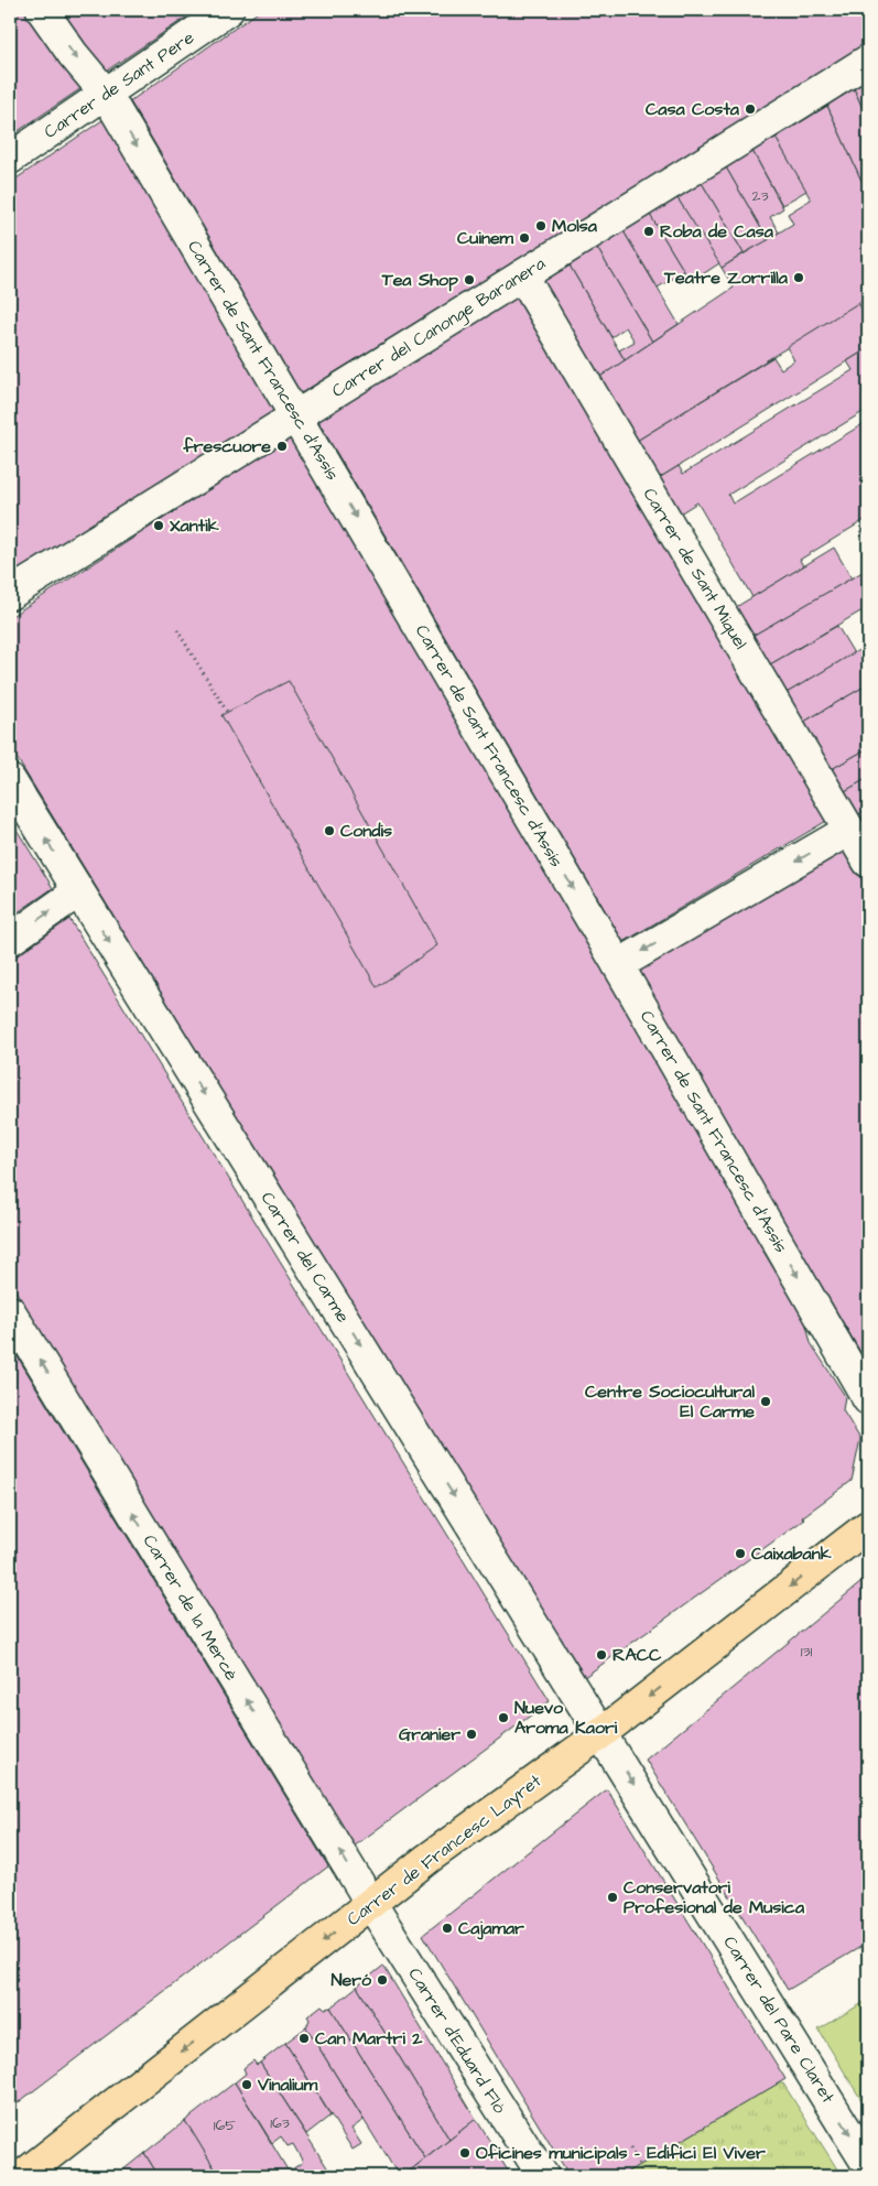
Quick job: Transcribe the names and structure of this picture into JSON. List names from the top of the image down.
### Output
{
  "streets": {
    "main road": ["Carrer de Francesc Layret"],
    "street": [
      "Carrer de Sant Pere",
      "Carrer del Canonge Baranera",
      "Carrer de Sant Francesc d'Assís",
      "Carrer de Sant Miquel",
      "Carrer del Carme",
      "Carrer de la Mercè",
      "Carrer del Pare Claret",
      "Carrer d'Eduard Flò"
    ]
  },
  "crossings": [
    ["Carrer de Sant Pere", "Carrer de Sant Francesc d'Assís"],
    ["Carrer del Canonge Baranera", "Carrer de Sant Francesc d'Assís"],
    ["Carrer del Canonge Baranera", "Carrer de Sant Miquel"],
    ["Carrer del Carme", "Carrer de Francesc Layret"],
    ["Carrer del Carme", "Carrer del Pare Claret"],
    ["Carrer de la Mercè", "Carrer de Francesc Layret"],
    ["Carrer de la Mercè", "Carrer d'Eduard Flò"],
    ["Carrer de Francesc Layret", "Carrer del Pare Claret"],
    ["Carrer de Francesc Layret", "Carrer d'Eduard Flò"]
  ],
  "one_way": [
    "Carrer de Sant Francesc d'Assís",
    "Carrer de la Mercè",
    "Carrer de Francesc Layret",
    "Carrer del Pare Claret"
  ],
  "places": [
    "Casa Costa",
    "Molsa",
    "Roba de Casa",
    "Cuinem",
    "Teatre Zorrilla",
    "Tea Shop",
    "frescuore",
    "Xantik",
    "Condis",
    "Centre Sociocultural El Carme",
    "Caixabank",
    "RACC",
    "Nuevo Aroma Kaori",
    "Granier",
    "Conservatori Profesional de Musica",
    "Cajamar",
    "Neró",
    "Can Martri 2",
    "Vinalium",
    "Oficines municipals - Edifici El Viver"
  ],
  "house_numbers": [
    "23",
    "131",
    "163",
    "165"
  ]
}
